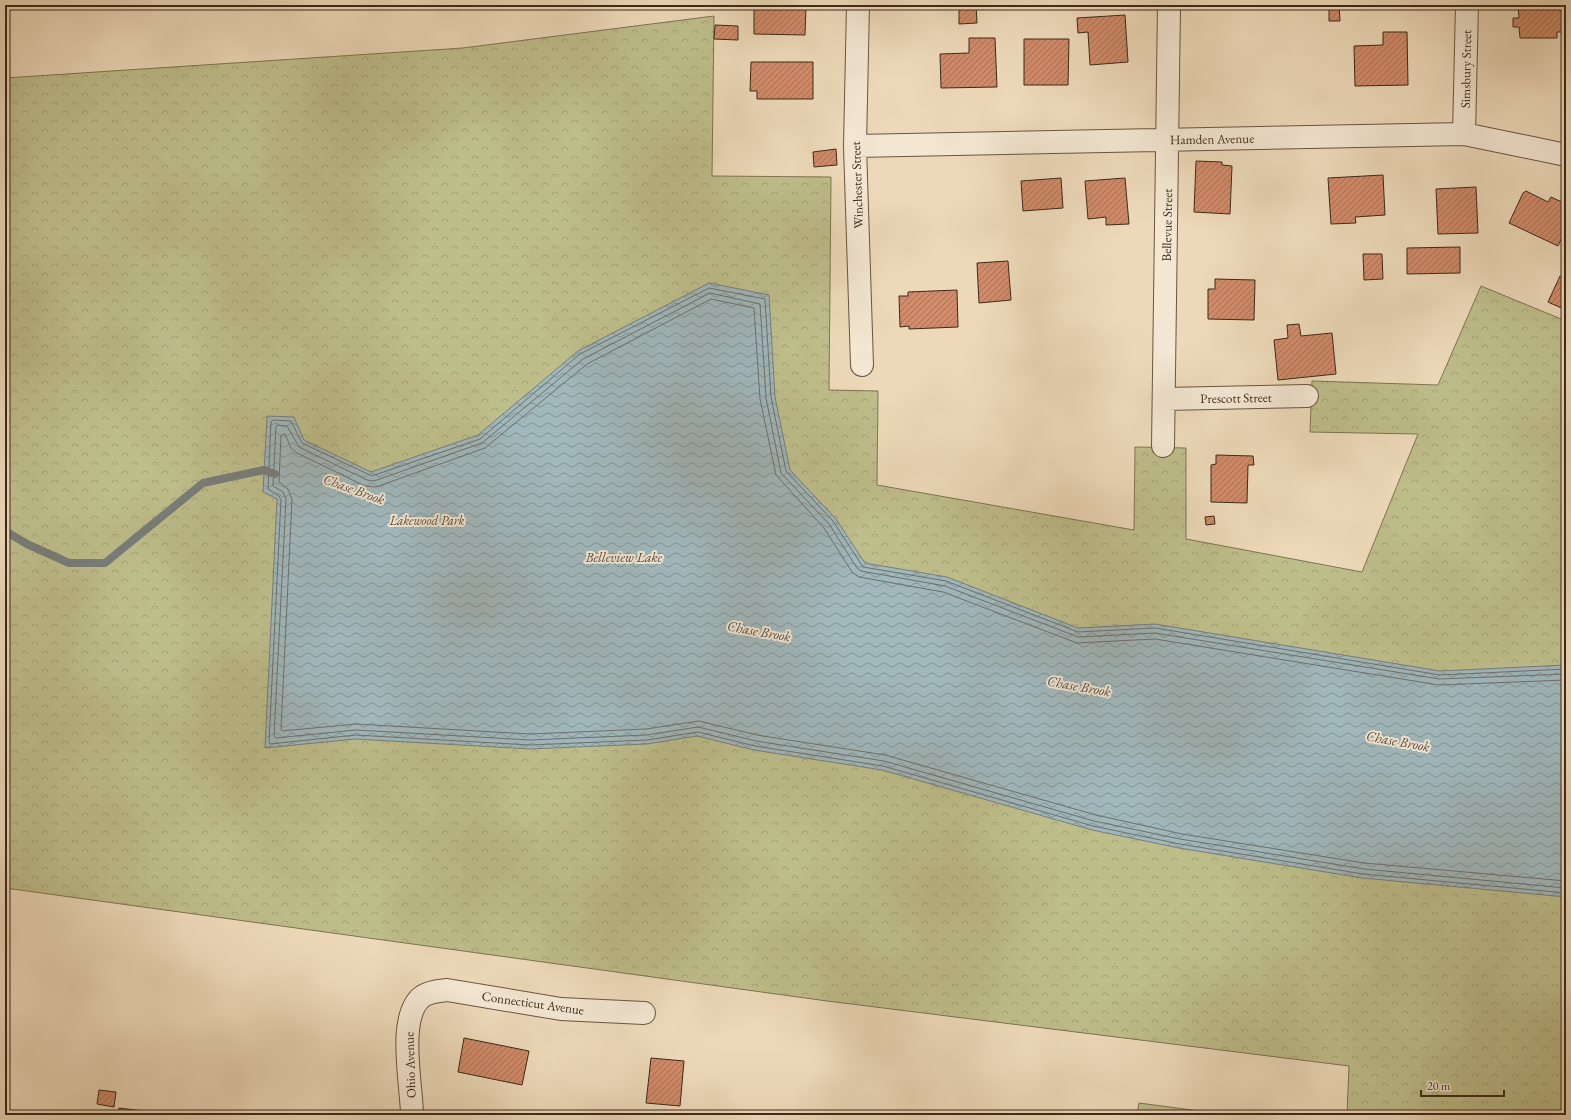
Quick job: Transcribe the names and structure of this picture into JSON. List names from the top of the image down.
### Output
{
  "streets": {
    "street": [
      "Simsbury Street",
      "Hamden Avenue",
      "Winchester Street",
      "Bellevue Street",
      "Prescott Street",
      "Connecticut Avenue",
      "Ohio Avenue"
    ]
  },
  "crossings": [
    ["Simsbury Street", "Hamden Avenue"],
    ["Hamden Avenue", "Winchester Street"],
    ["Hamden Avenue", "Bellevue Street"],
    ["Bellevue Street", "Prescott Street"],
    ["Connecticut Avenue", "Ohio Avenue"]
  ],
  "water": ["Chase Brook", "Belleview Lake"],
  "parks": ["Lakewood Park"],
  "scale_bar": "20 m"
}
